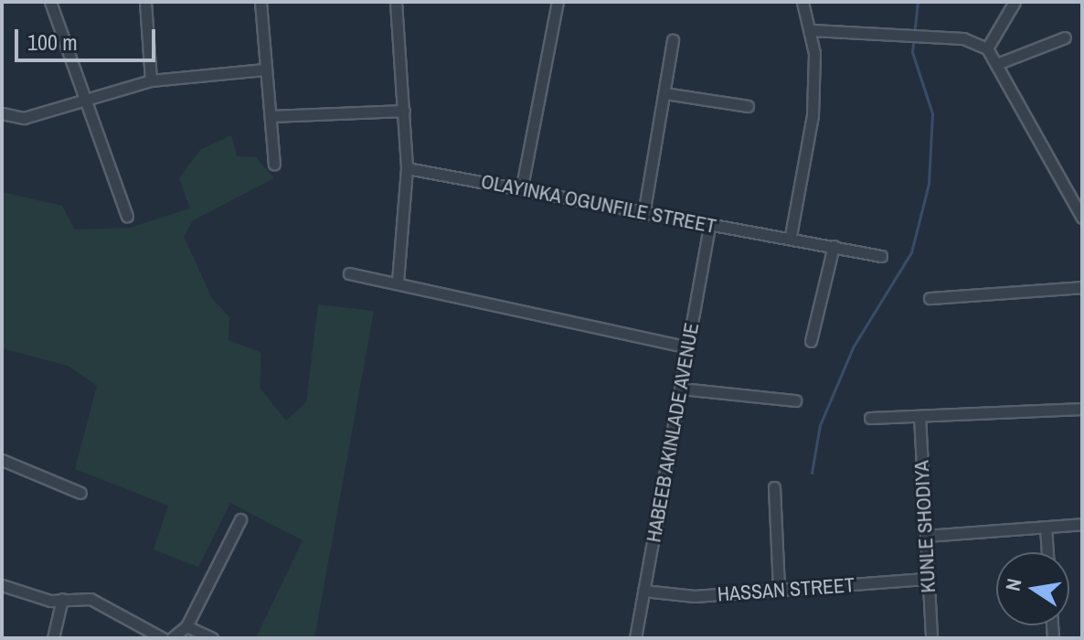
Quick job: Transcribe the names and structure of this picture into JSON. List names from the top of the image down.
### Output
{
  "streets": {
    "street": [
      "OLAYINKA OGUNFILE STREET",
      "HABEEB AKINLADE AVENUE",
      "KUNLE SHODIYA",
      "HASSAN STREET"
    ]
  },
  "crossings": [
    ["OLAYINKA OGUNFILE STREET", "HABEEB AKINLADE AVENUE"],
    ["HABEEB AKINLADE AVENUE", "HASSAN STREET"],
    ["KUNLE SHODIYA", "HASSAN STREET"]
  ],
  "scale_bar": "100 m",
  "north": "left"
}
